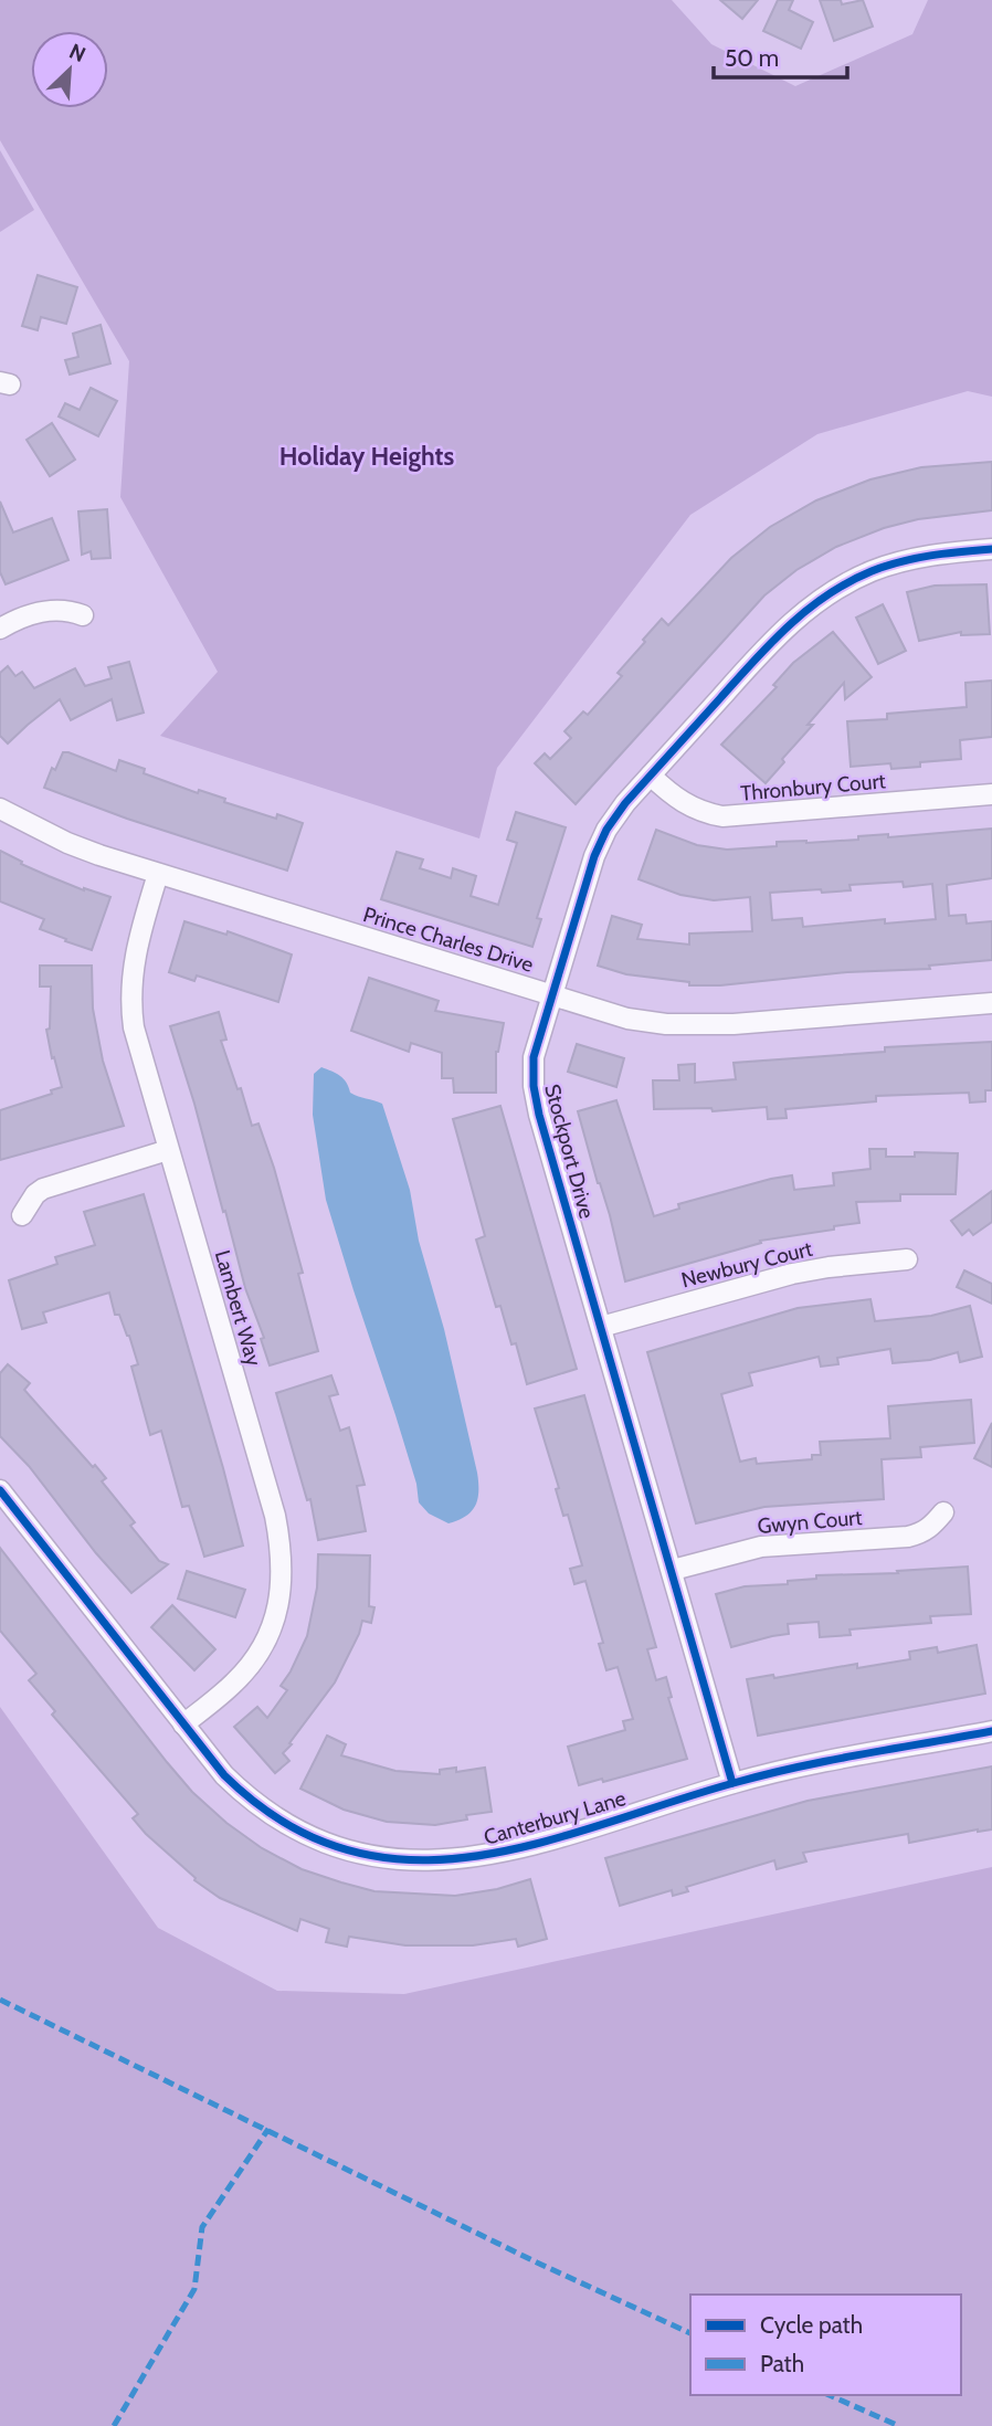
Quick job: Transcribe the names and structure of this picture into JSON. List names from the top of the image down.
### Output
{
  "streets": {
    "street": [
      "Thronbury Court",
      "Prince Charles Drive",
      "Stockport Drive",
      "Newbury Court",
      "Lambert Way",
      "Gwyn Court",
      "Canterbury Lane"
    ]
  },
  "crossings": [
    ["Thronbury Court", "Stockport Drive"],
    ["Prince Charles Drive", "Stockport Drive"],
    ["Prince Charles Drive", "Lambert Way"],
    ["Stockport Drive", "Newbury Court"],
    ["Stockport Drive", "Gwyn Court"],
    ["Stockport Drive", "Canterbury Lane"],
    ["Lambert Way", "Canterbury Lane"]
  ],
  "districts": ["Holiday Heights"],
  "legend": ["Cycle path", "Path"],
  "scale_bar": "50 m",
  "north": "top right"
}
